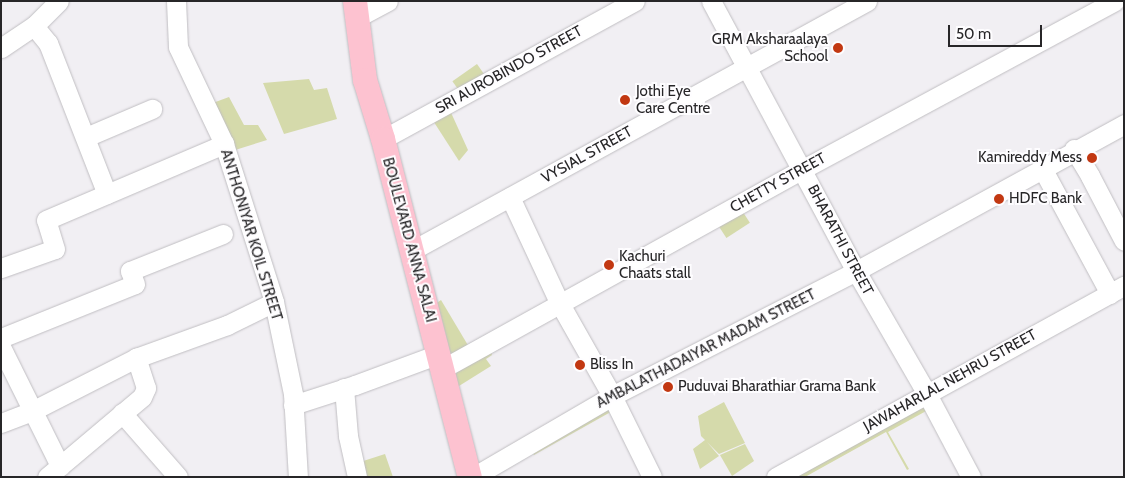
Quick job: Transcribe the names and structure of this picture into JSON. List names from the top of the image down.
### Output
{
  "streets": {
    "main road": ["BOULEVARD ANNA SALAI"],
    "street": [
      "SRI AUROBINDO STREET",
      "VYSIAL STREET",
      "CHETTY STREET",
      "ANTHONIYAR KOIL STREET",
      "BHARATHI STREET",
      "AMBALATHADAIYAR MADAM STREET",
      "JAWAHARLAL NEHRU STREET"
    ]
  },
  "crossings": [
    ["SRI AUROBINDO STREET", "BOULEVARD ANNA SALAI"],
    ["VYSIAL STREET", "BOULEVARD ANNA SALAI"],
    ["VYSIAL STREET", "BHARATHI STREET"],
    ["CHETTY STREET", "ANTHONIYAR KOIL STREET"],
    ["CHETTY STREET", "BOULEVARD ANNA SALAI"],
    ["CHETTY STREET", "BHARATHI STREET"],
    ["BOULEVARD ANNA SALAI", "AMBALATHADAIYAR MADAM STREET"],
    ["BHARATHI STREET", "AMBALATHADAIYAR MADAM STREET"],
    ["BHARATHI STREET", "JAWAHARLAL NEHRU STREET"]
  ],
  "places": [
    "GRM Aksharaalaya School",
    "Jothi Eye Care Centre",
    "Kamireddy Mess",
    "HDFC Bank",
    "Kachuri Chaats stall",
    "Bliss In",
    "Puduvai Bharathiar Grama Bank"
  ],
  "scale_bar": "50 m"
}
